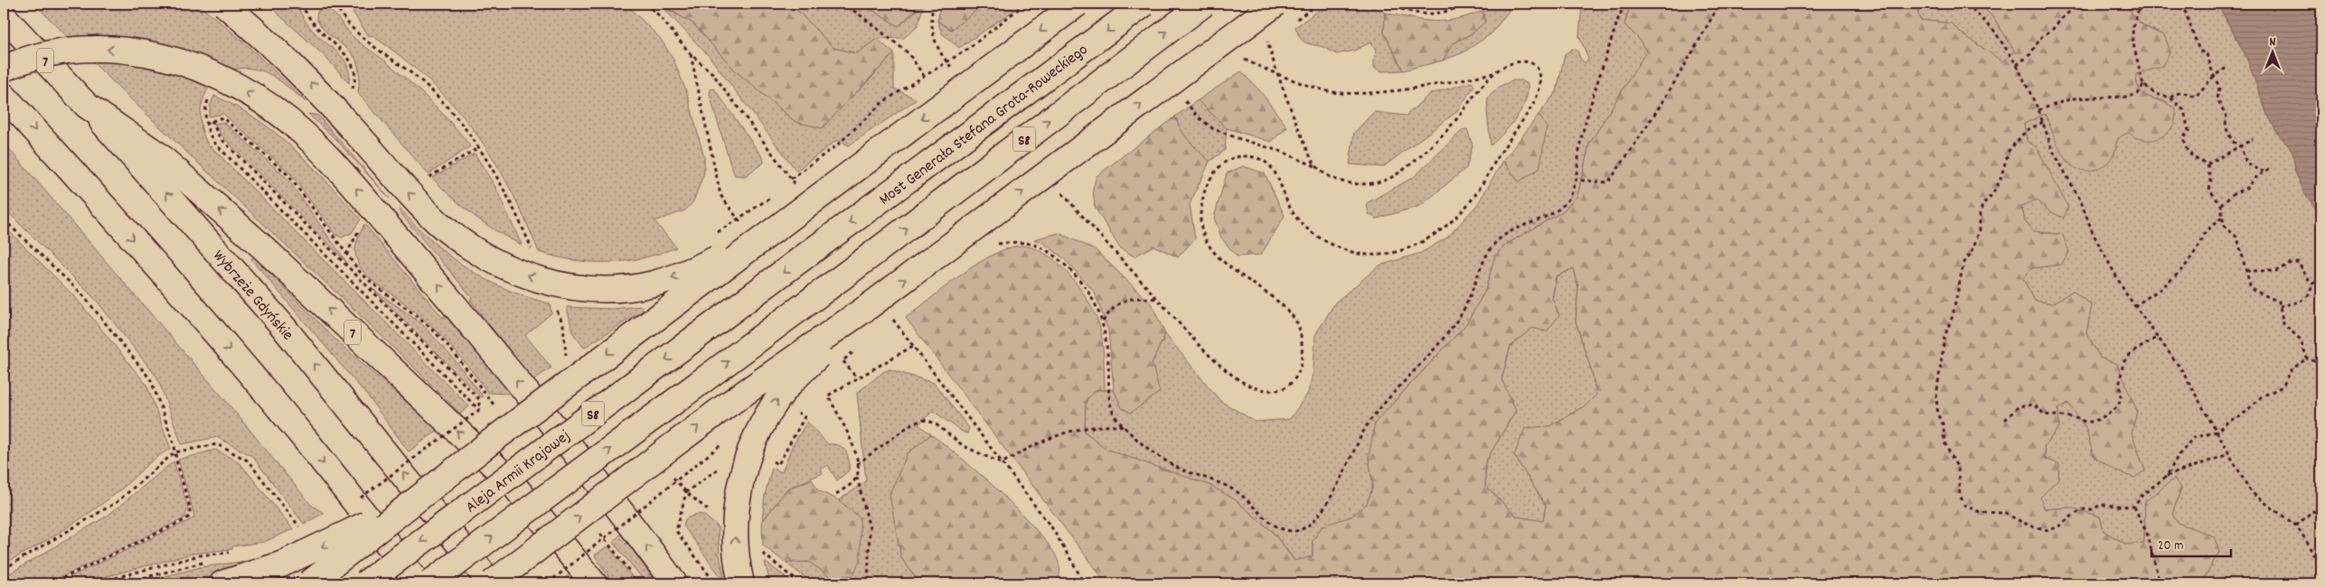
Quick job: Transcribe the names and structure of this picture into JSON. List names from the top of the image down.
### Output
{
  "streets": {
    "main road": [
      "7",
      "Most Generała Stefana Grota-Roweckiego",
      "S8",
      "Wybrzeże Gdyńskie",
      "Aleja Armii Krajowej"
    ]
  },
  "crossings": [
    ["7", "Wybrzeże Gdyńskie"],
    ["Most Generała Stefana Grota-Roweckiego", "Aleja Armii Krajowej"]
  ],
  "scale_bar": "20 m",
  "north": "top"
}
